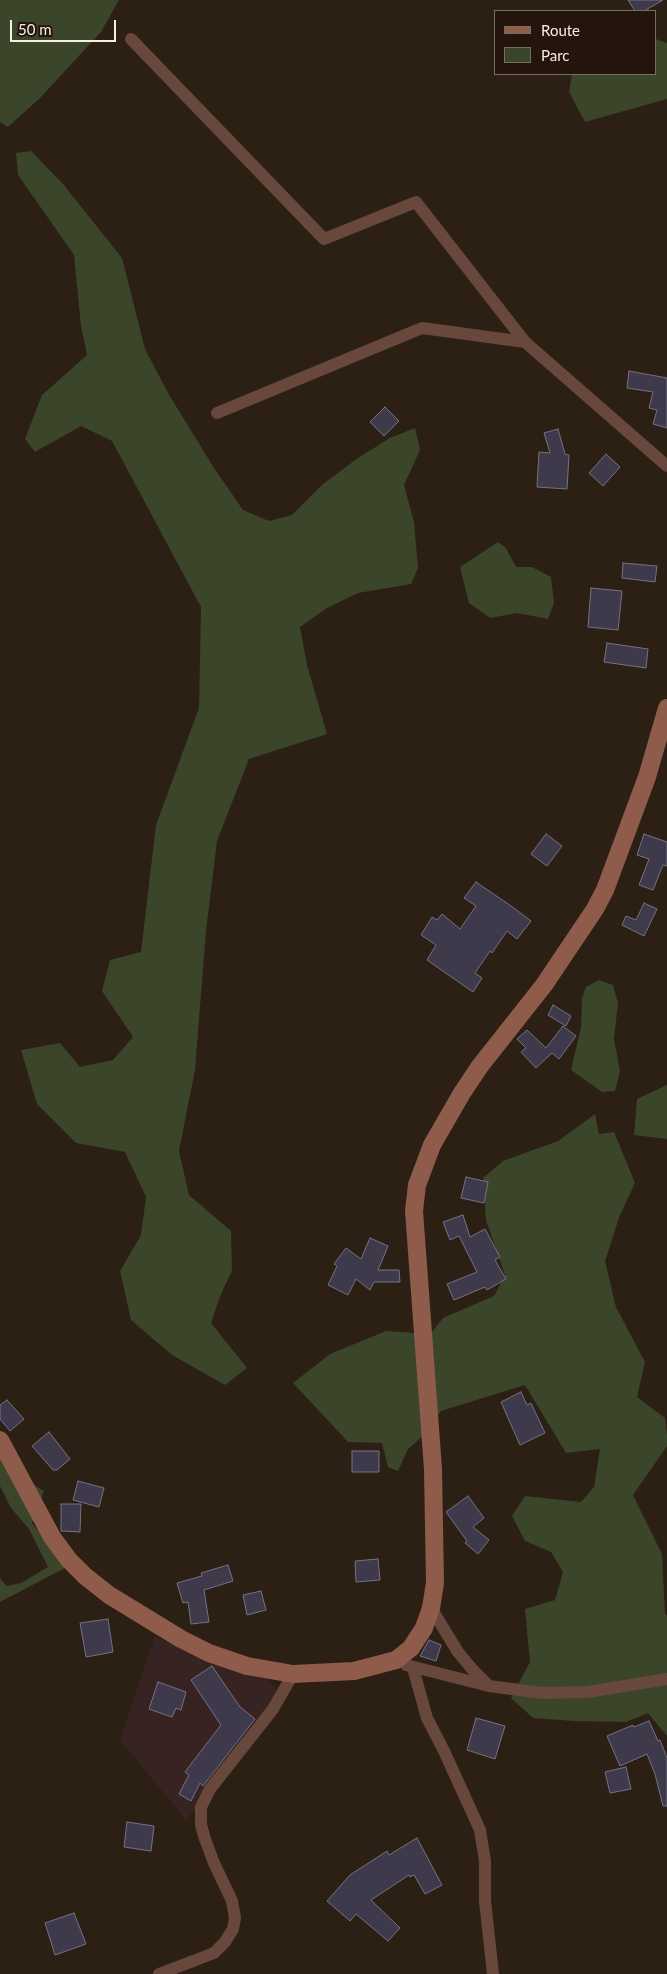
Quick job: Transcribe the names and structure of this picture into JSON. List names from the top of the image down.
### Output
{
  "legend": ["Route", "Parc"],
  "scale_bar": "50 m"
}
